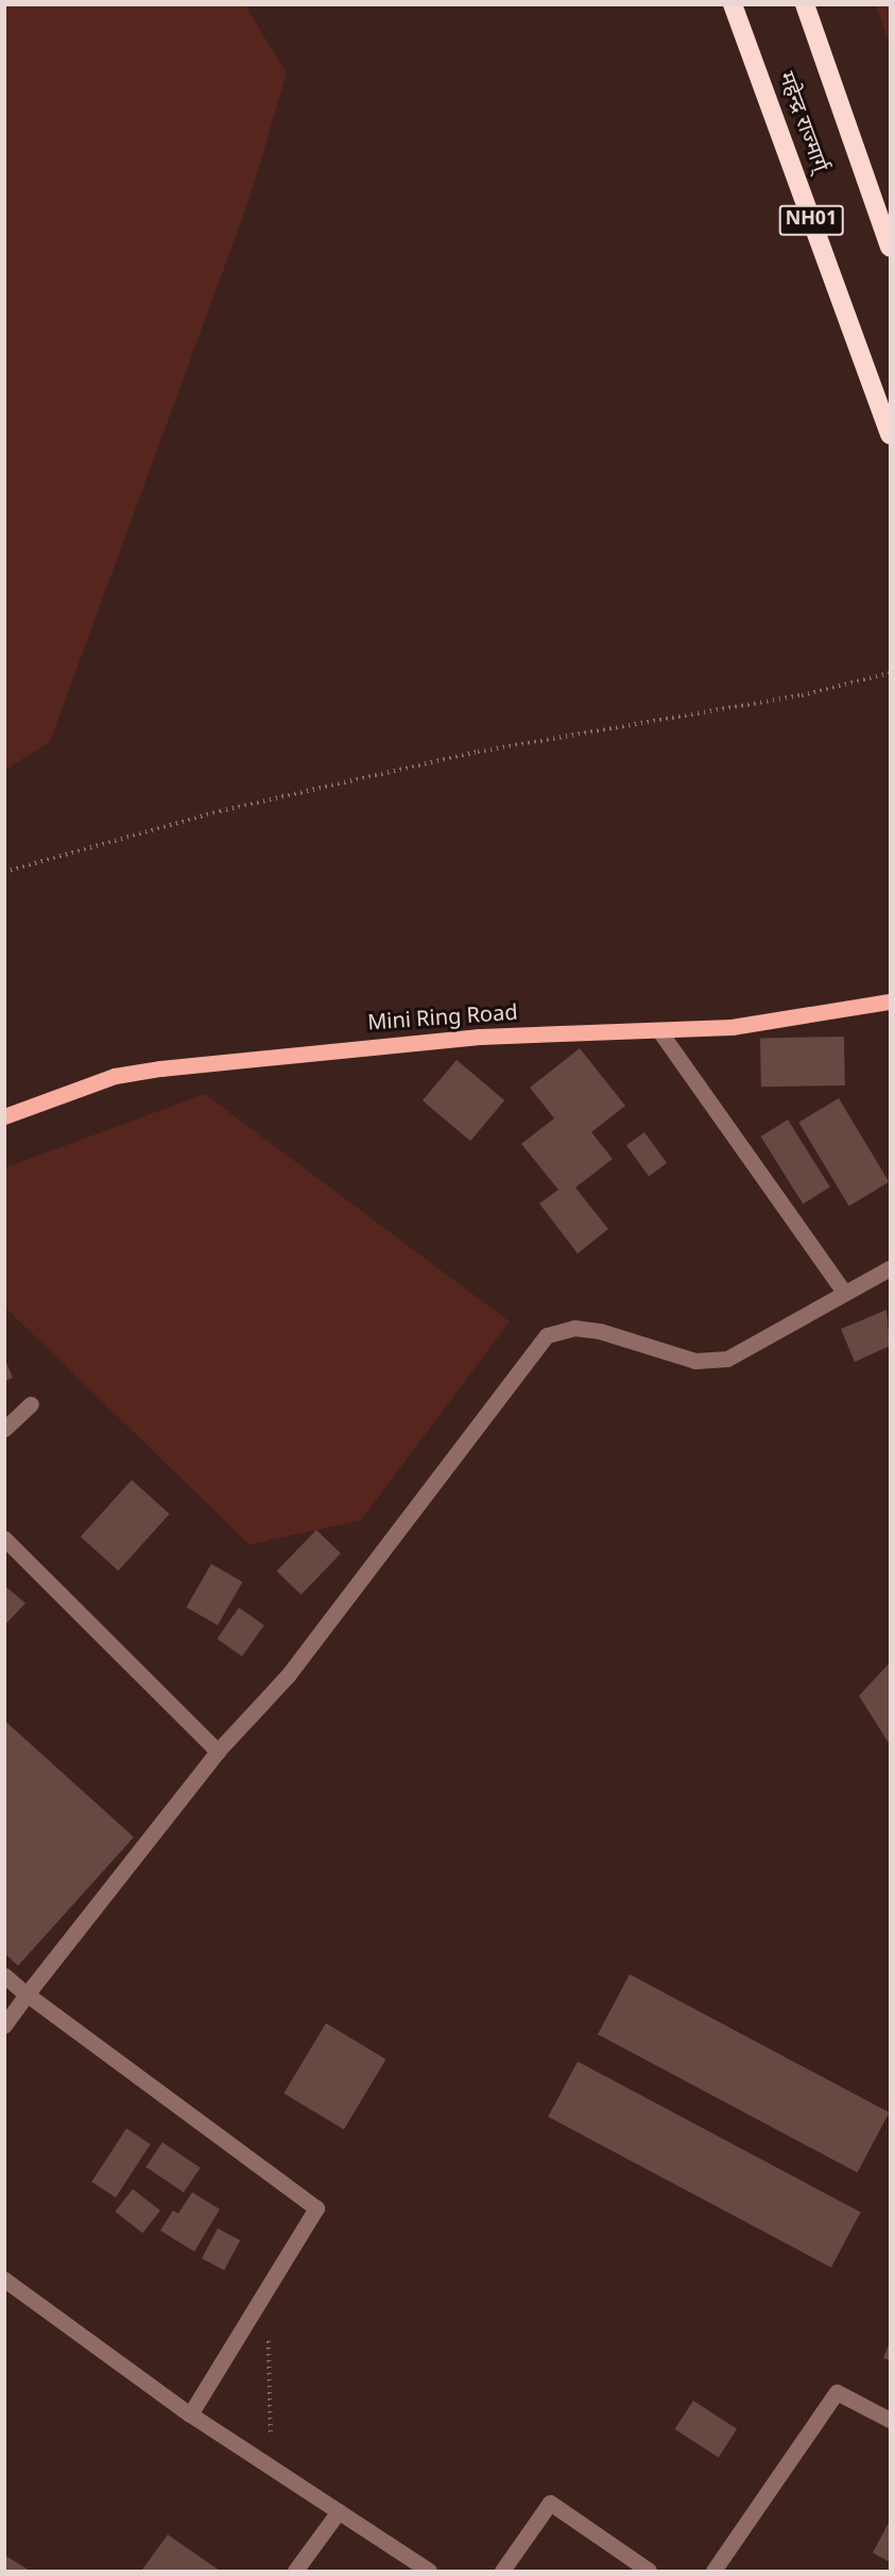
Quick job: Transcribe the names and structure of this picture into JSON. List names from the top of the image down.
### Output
{
  "streets": {
    "highway": ["महेन्द्र राज्मार्ग्", "NH01"],
    "main road": ["Mini Ring Road"]
  }
}
